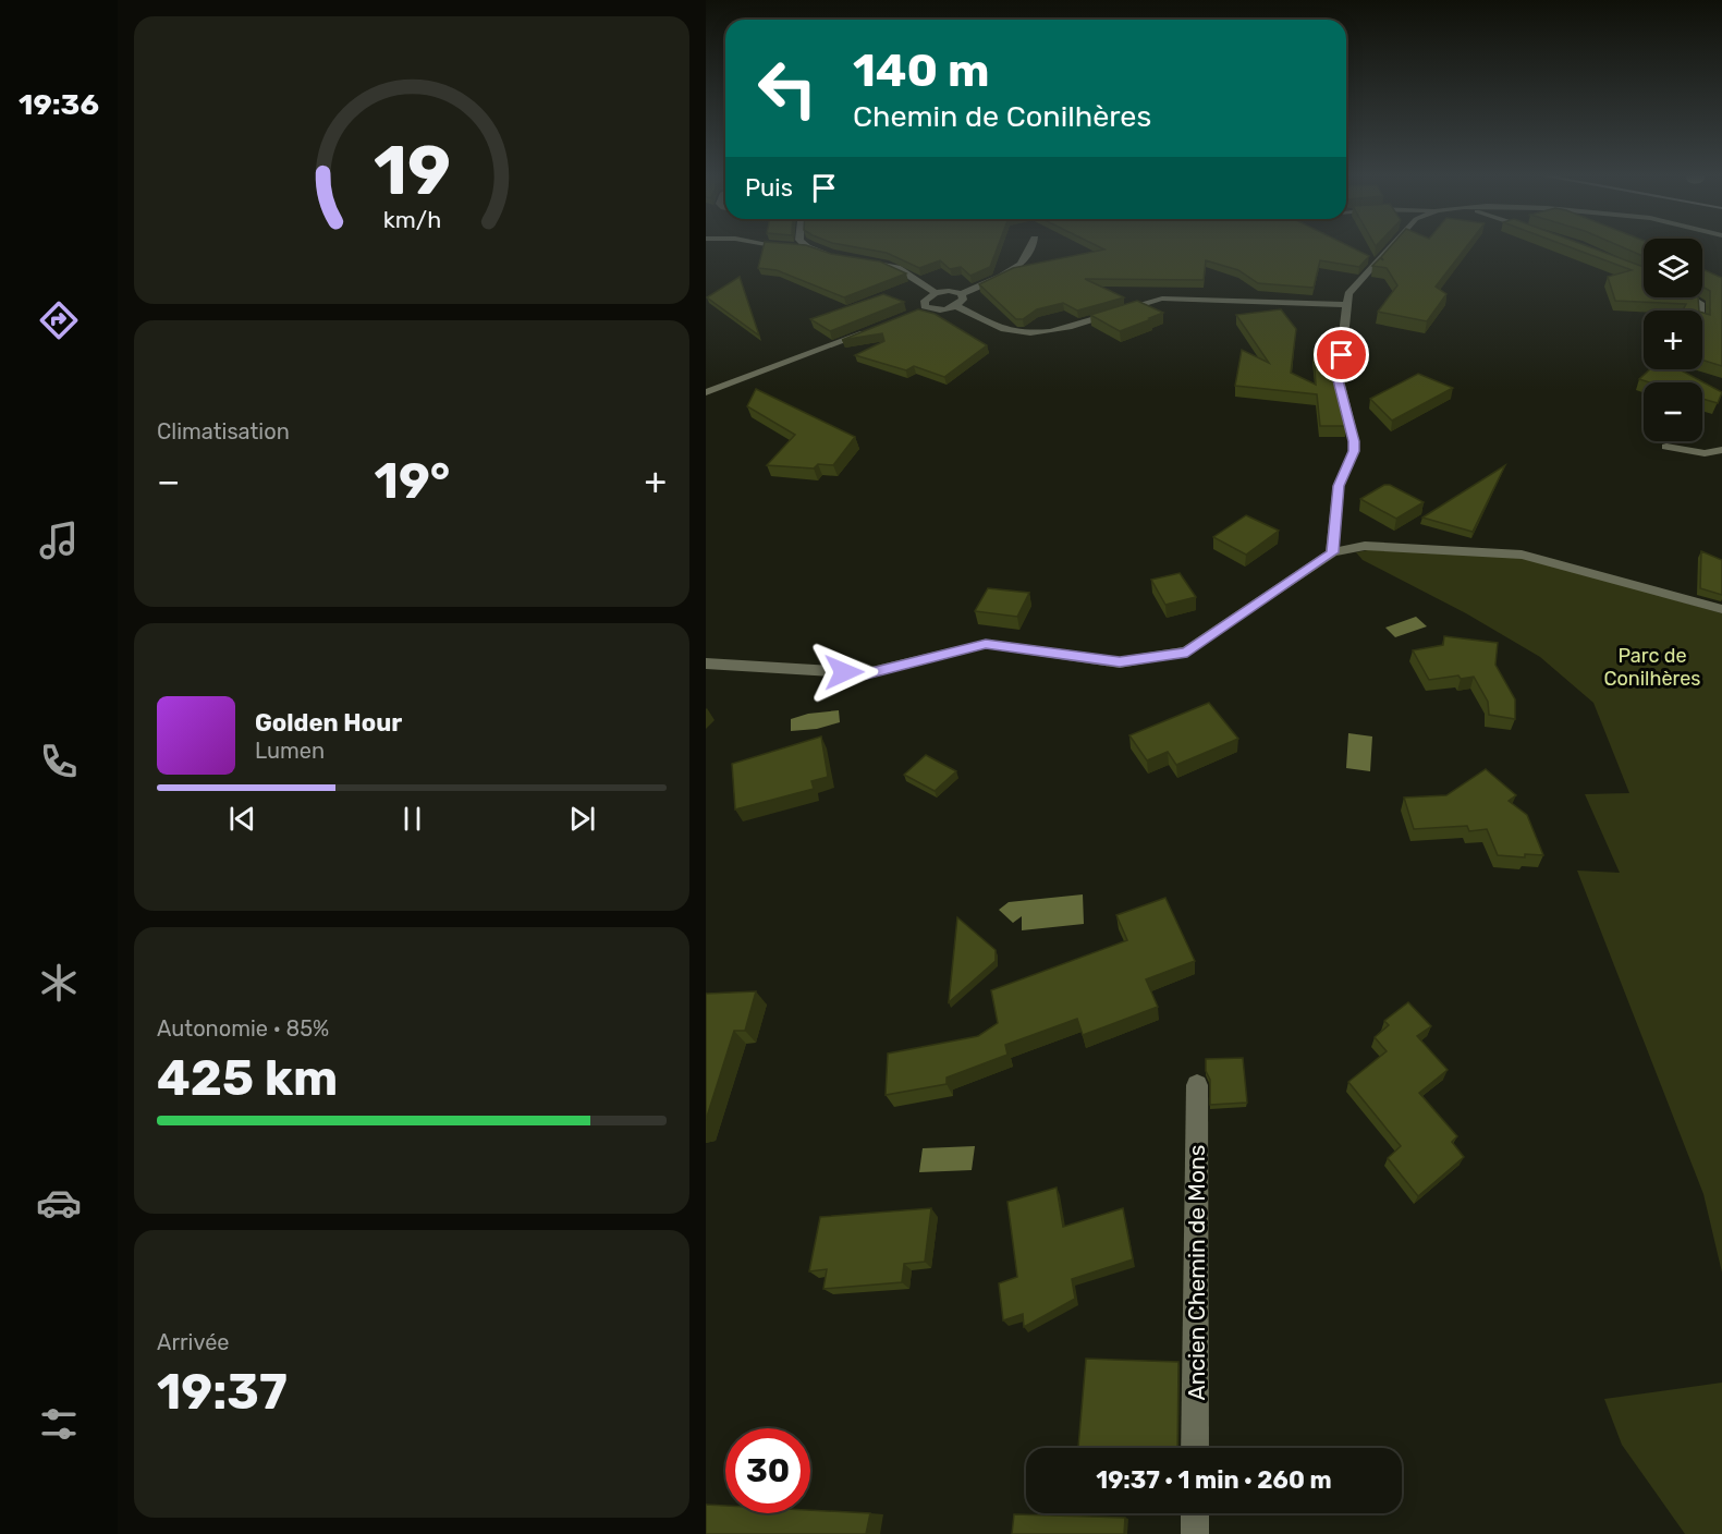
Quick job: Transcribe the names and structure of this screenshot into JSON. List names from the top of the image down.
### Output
{
  "streets": {
    "street": ["Ancien Chemin de Mons"]
  },
  "parks": ["Parc de Conilhères"],
  "page": {
    "tabs": "19:36",
    "turn": ["140 m", "Chemin de Conilhères"],
    "then": "Puis",
    "map_buttons": ["+", "−"],
    "tile": [
      "Climatisation",
      ["Autonomie · 85%", "425 km"],
      ["Arrivée", "19:37"]
    ],
    "heat": ["−", "19°", "+"],
    "song": ["Golden Hour", "Lumen"],
    "limit": "30",
    "trip": "19:37 · 1 min · 260 m",
    "gauge": ["19", "km/h"]
  }
}
